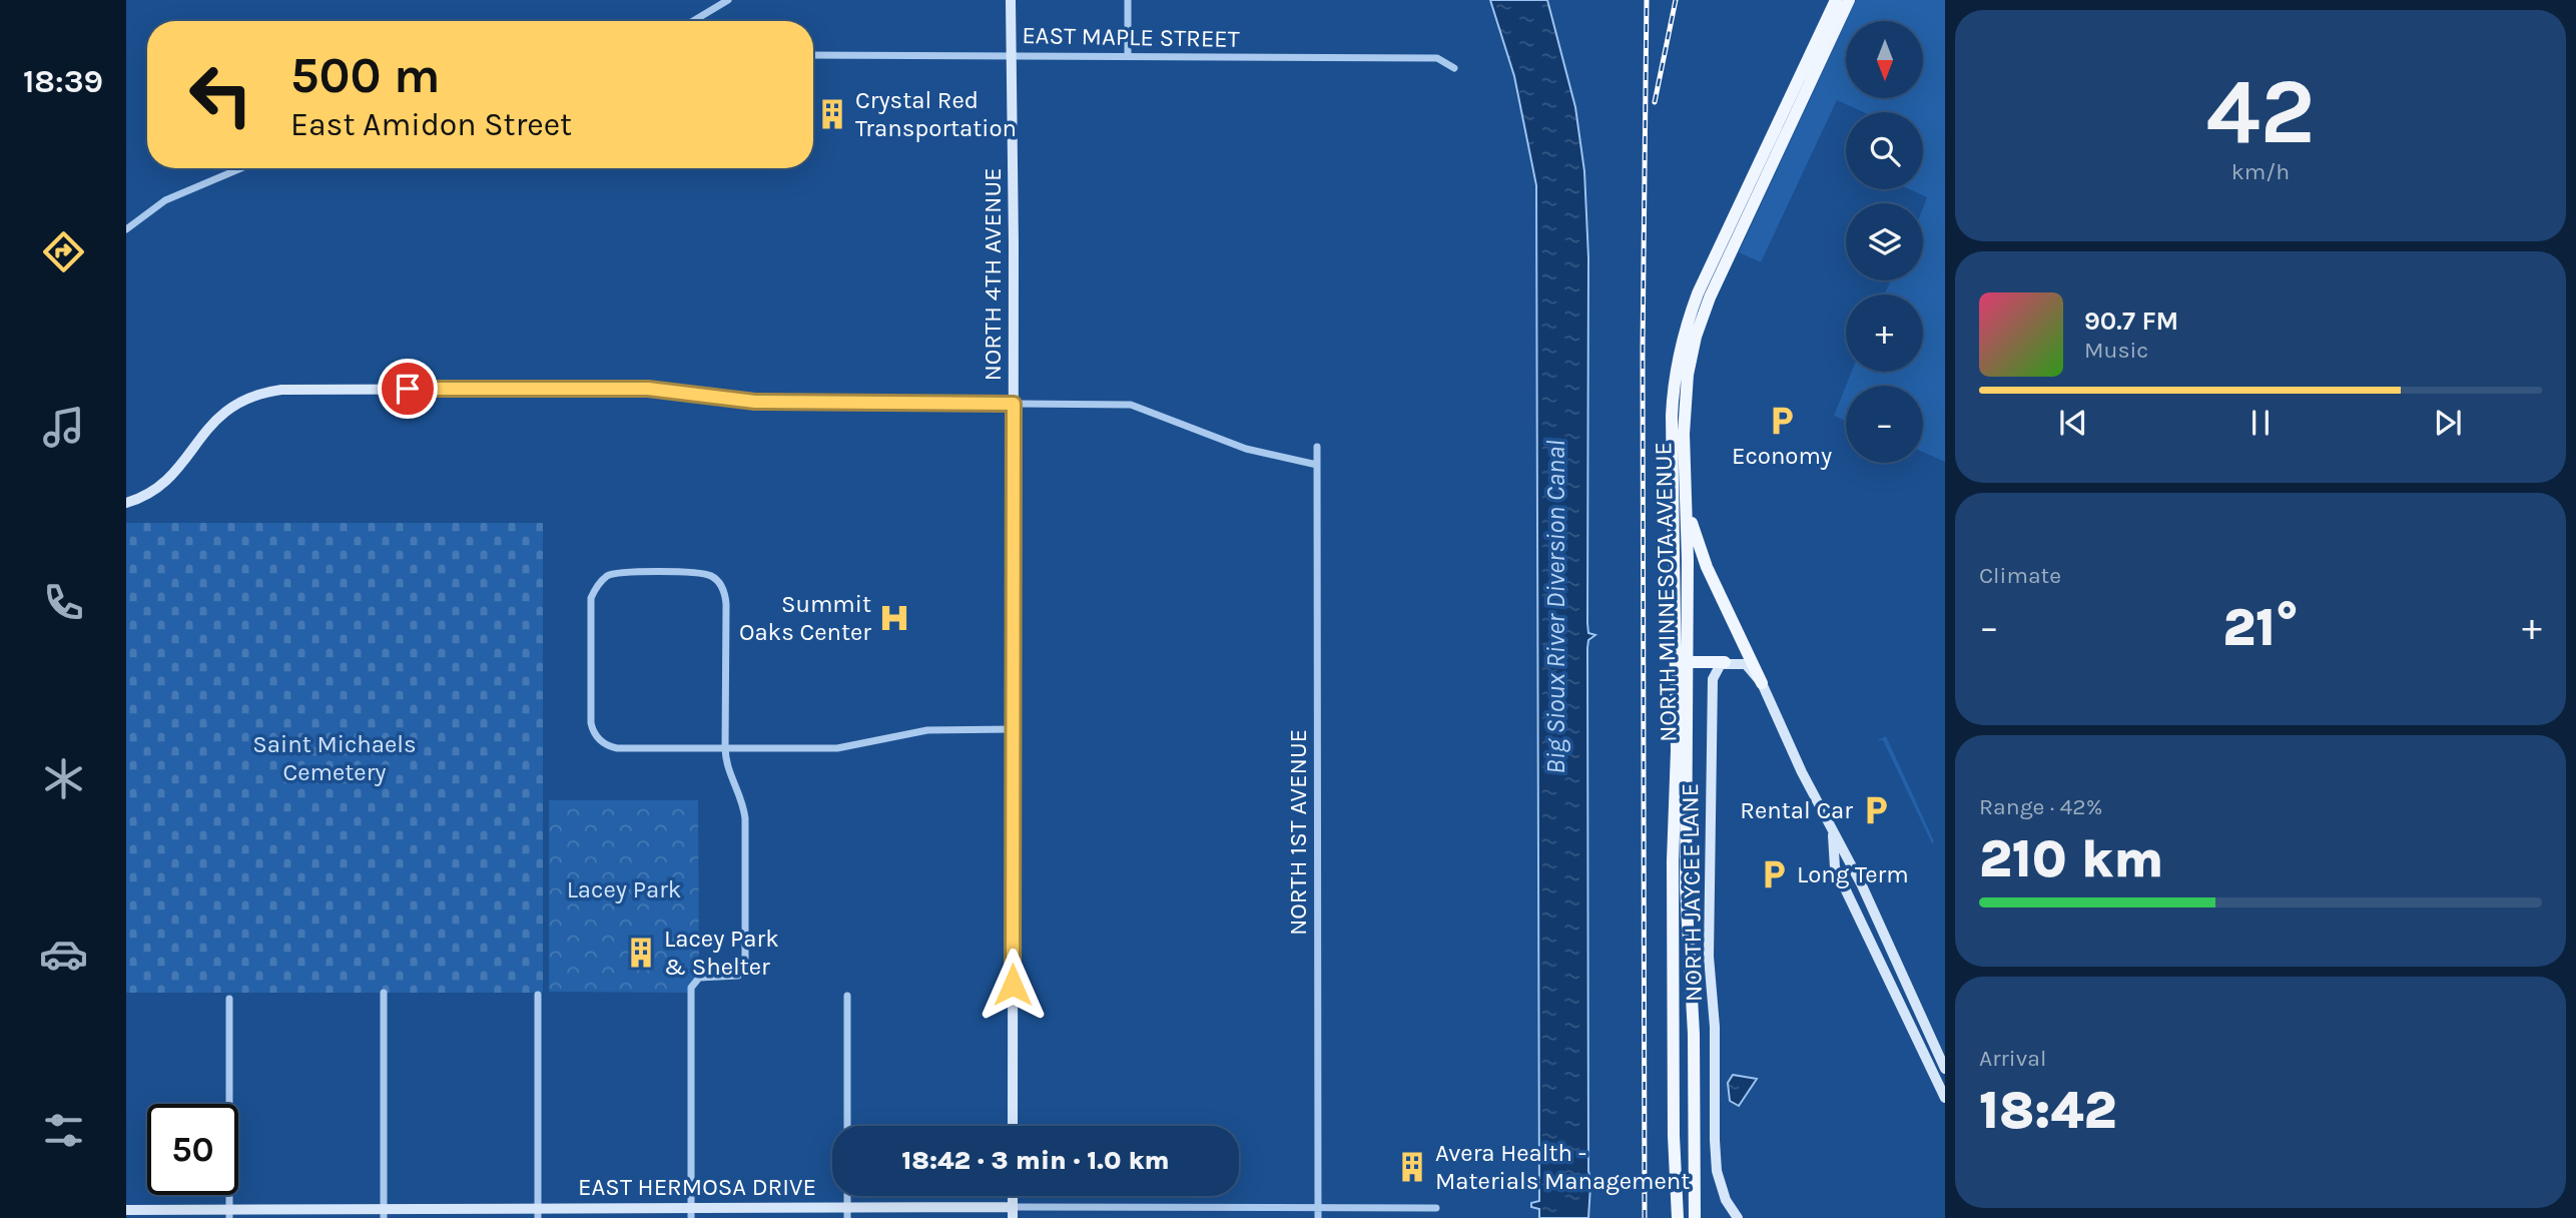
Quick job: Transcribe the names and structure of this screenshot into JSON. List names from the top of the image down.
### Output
{
  "streets": {
    "main road": [
      "NORTH 4TH AVENUE",
      "NORTH MINNESOTA AVENUE",
      "NORTH JAYCEE LANE",
      "EAST HERMOSA DRIVE"
    ],
    "street": ["EAST MAPLE STREET", "NORTH 1ST AVENUE"]
  },
  "crossings": [
    ["EAST MAPLE STREET", "NORTH 4TH AVENUE"],
    ["NORTH 1ST AVENUE", "EAST HERMOSA DRIVE"]
  ],
  "water": ["Big Sioux River Diversion Canal"],
  "parks": ["Saint Michaels Cemetery", "Lacey Park"],
  "places": {
    "building": ["Crystal Red Transportation", "Lacey Park & Shelter", "Avera Health - Materials Management"],
    "parking": ["Economy", "Rental Car", "Long Term"],
    "hospital": ["Summit Oaks Center"]
  },
  "north": "bottom",
  "page": {
    "tabs": "18:39",
    "tile": [
      ["42", "km/h"],
      "Climate",
      ["Range · 42%", "210 km"],
      ["Arrival", "18:42"]
    ],
    "map_buttons": ["+", "−"],
    "turn": ["500 m", "East Amidon Street"],
    "song": ["90.7 FM", "Music"],
    "heat": ["−", "21°", "+"],
    "limit": "50",
    "trip": "18:42 · 3 min · 1.0 km"
  }
}
